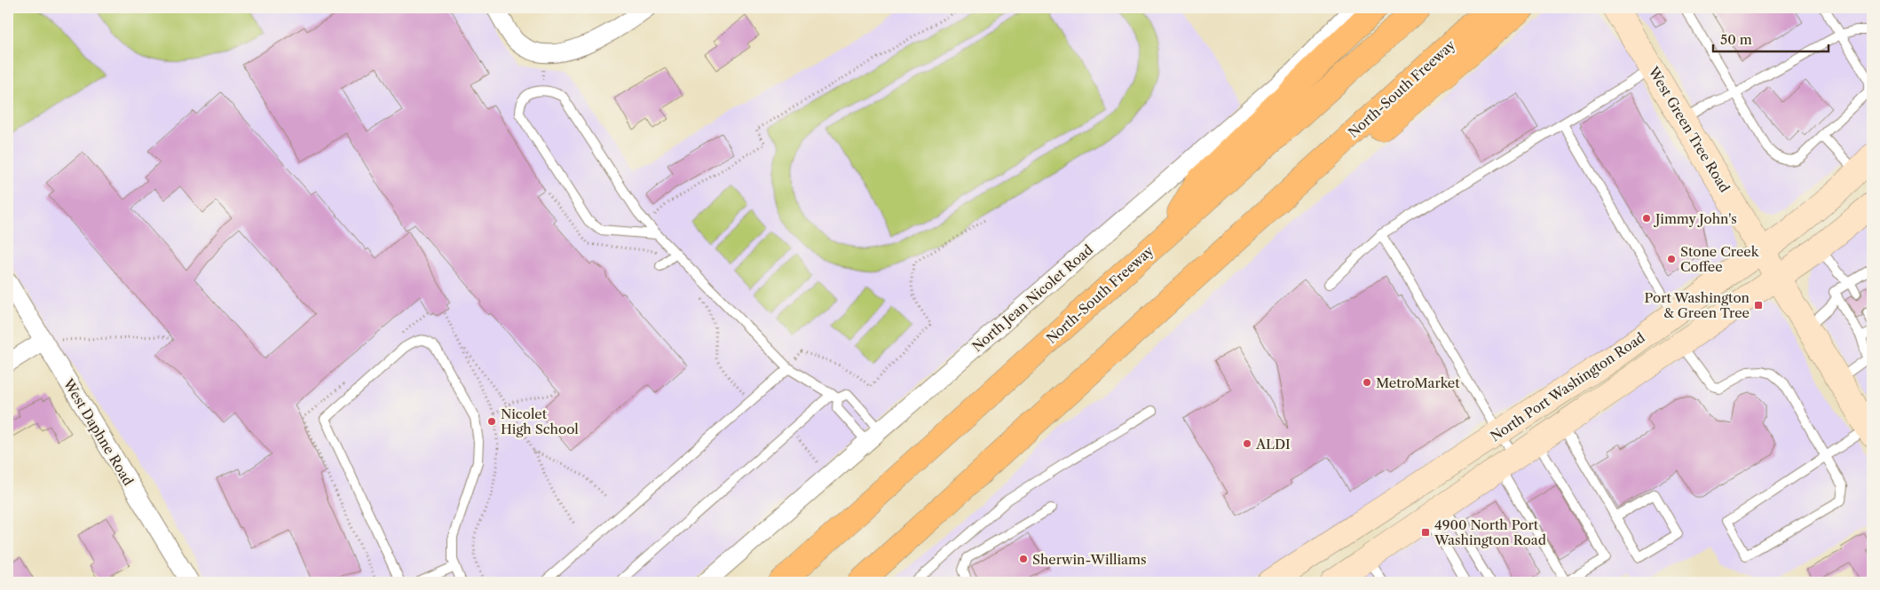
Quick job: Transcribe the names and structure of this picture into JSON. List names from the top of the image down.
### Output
{
  "streets": {
    "highway": ["North-South Freeway"],
    "main road": ["West Green Tree Road", "North Port Washington Road"],
    "street": ["North Jean Nicolet Road", "West Daphne Road"]
  },
  "crossings": [
    ["West Green Tree Road", "North Port Washington Road"]
  ],
  "places": {
    "other": [
      "Jimmy John's",
      "Stone Creek Coffee",
      "MetroMarket",
      "Nicolet High School",
      "ALDI",
      "Sherwin-Williams"
    ],
    "transit": ["Port Washington & Green Tree", "4900 North Port Washington Road"]
  },
  "scale_bar": "50 m"
}
